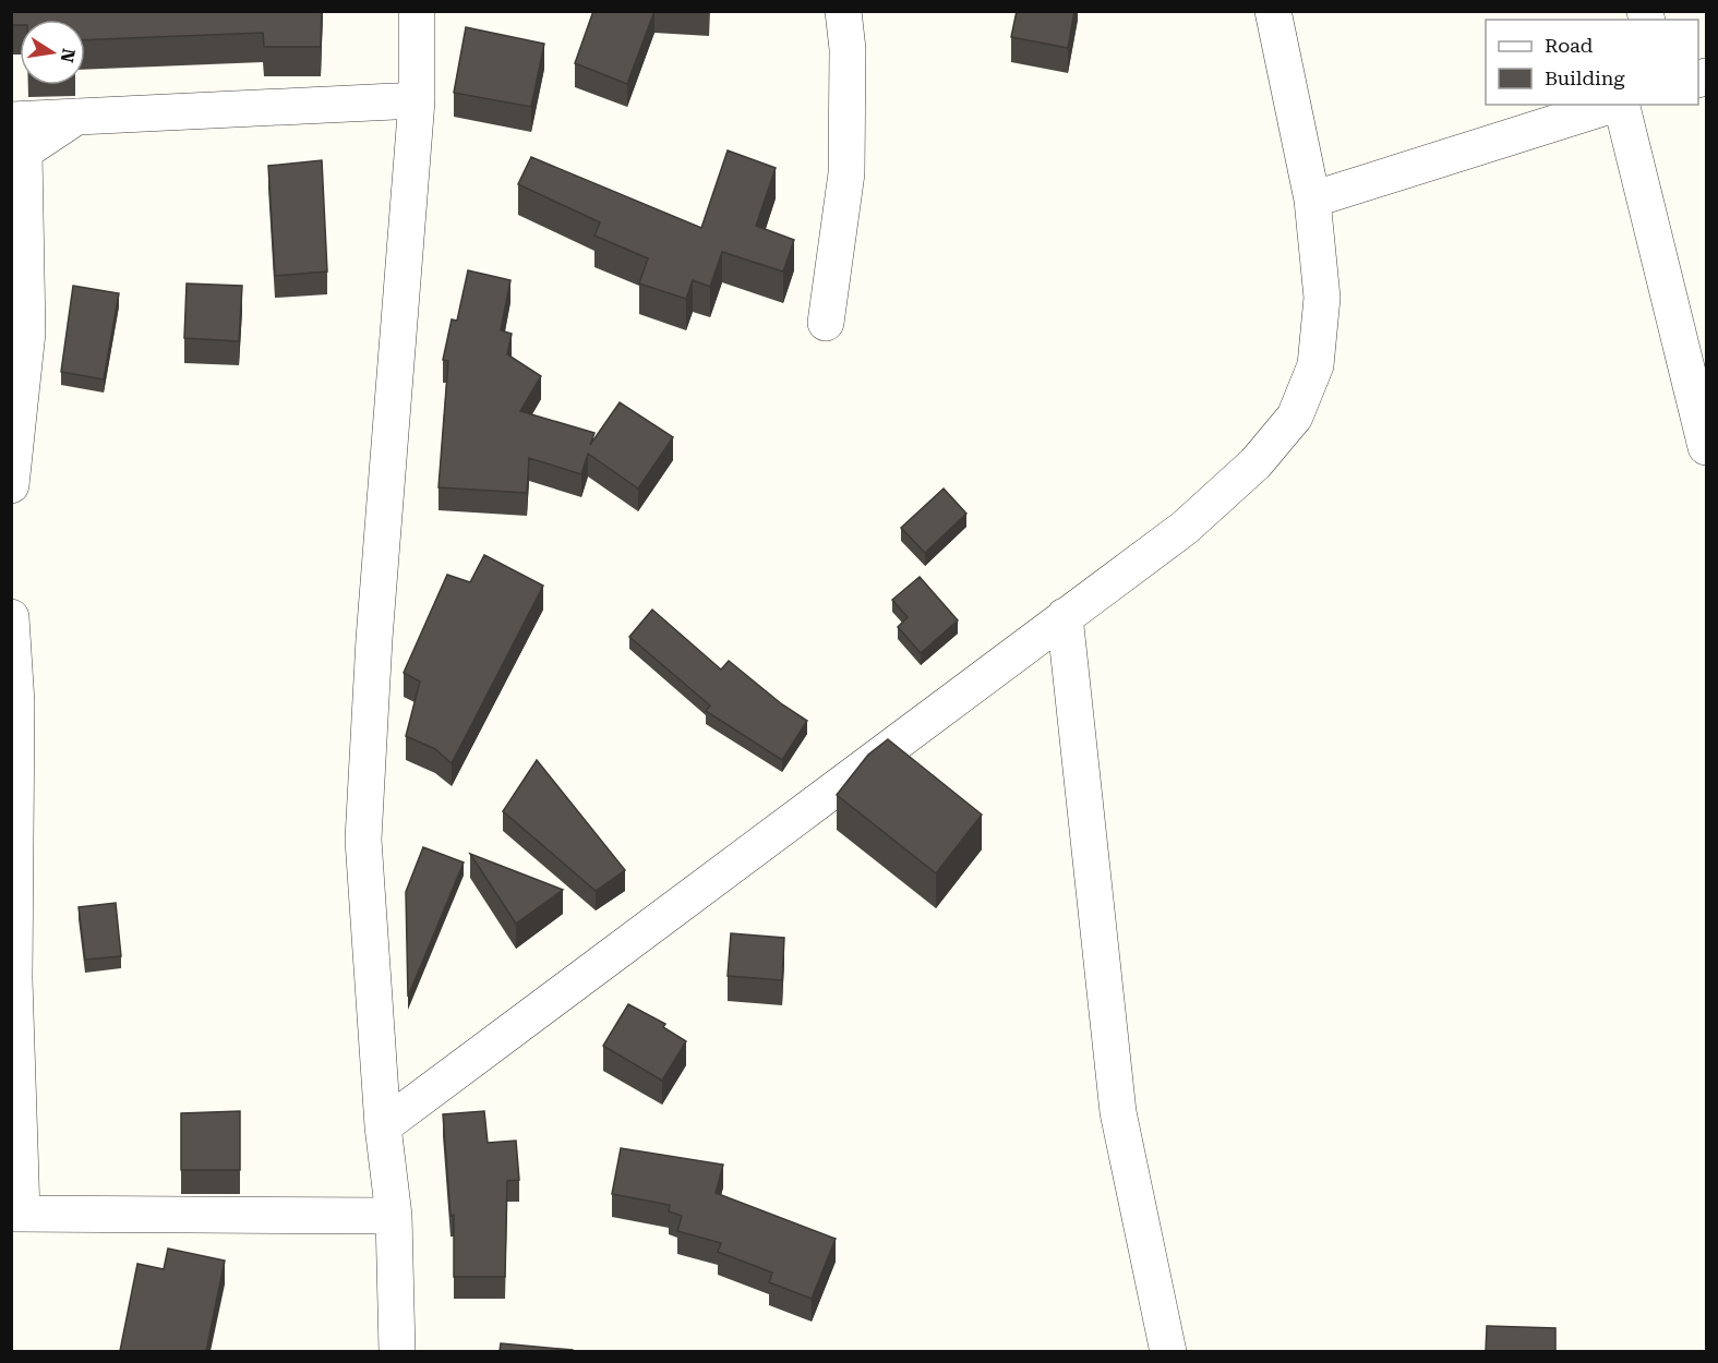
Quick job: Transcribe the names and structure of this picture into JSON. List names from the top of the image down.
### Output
{
  "legend": ["Road", "Building"],
  "north": "right"
}
